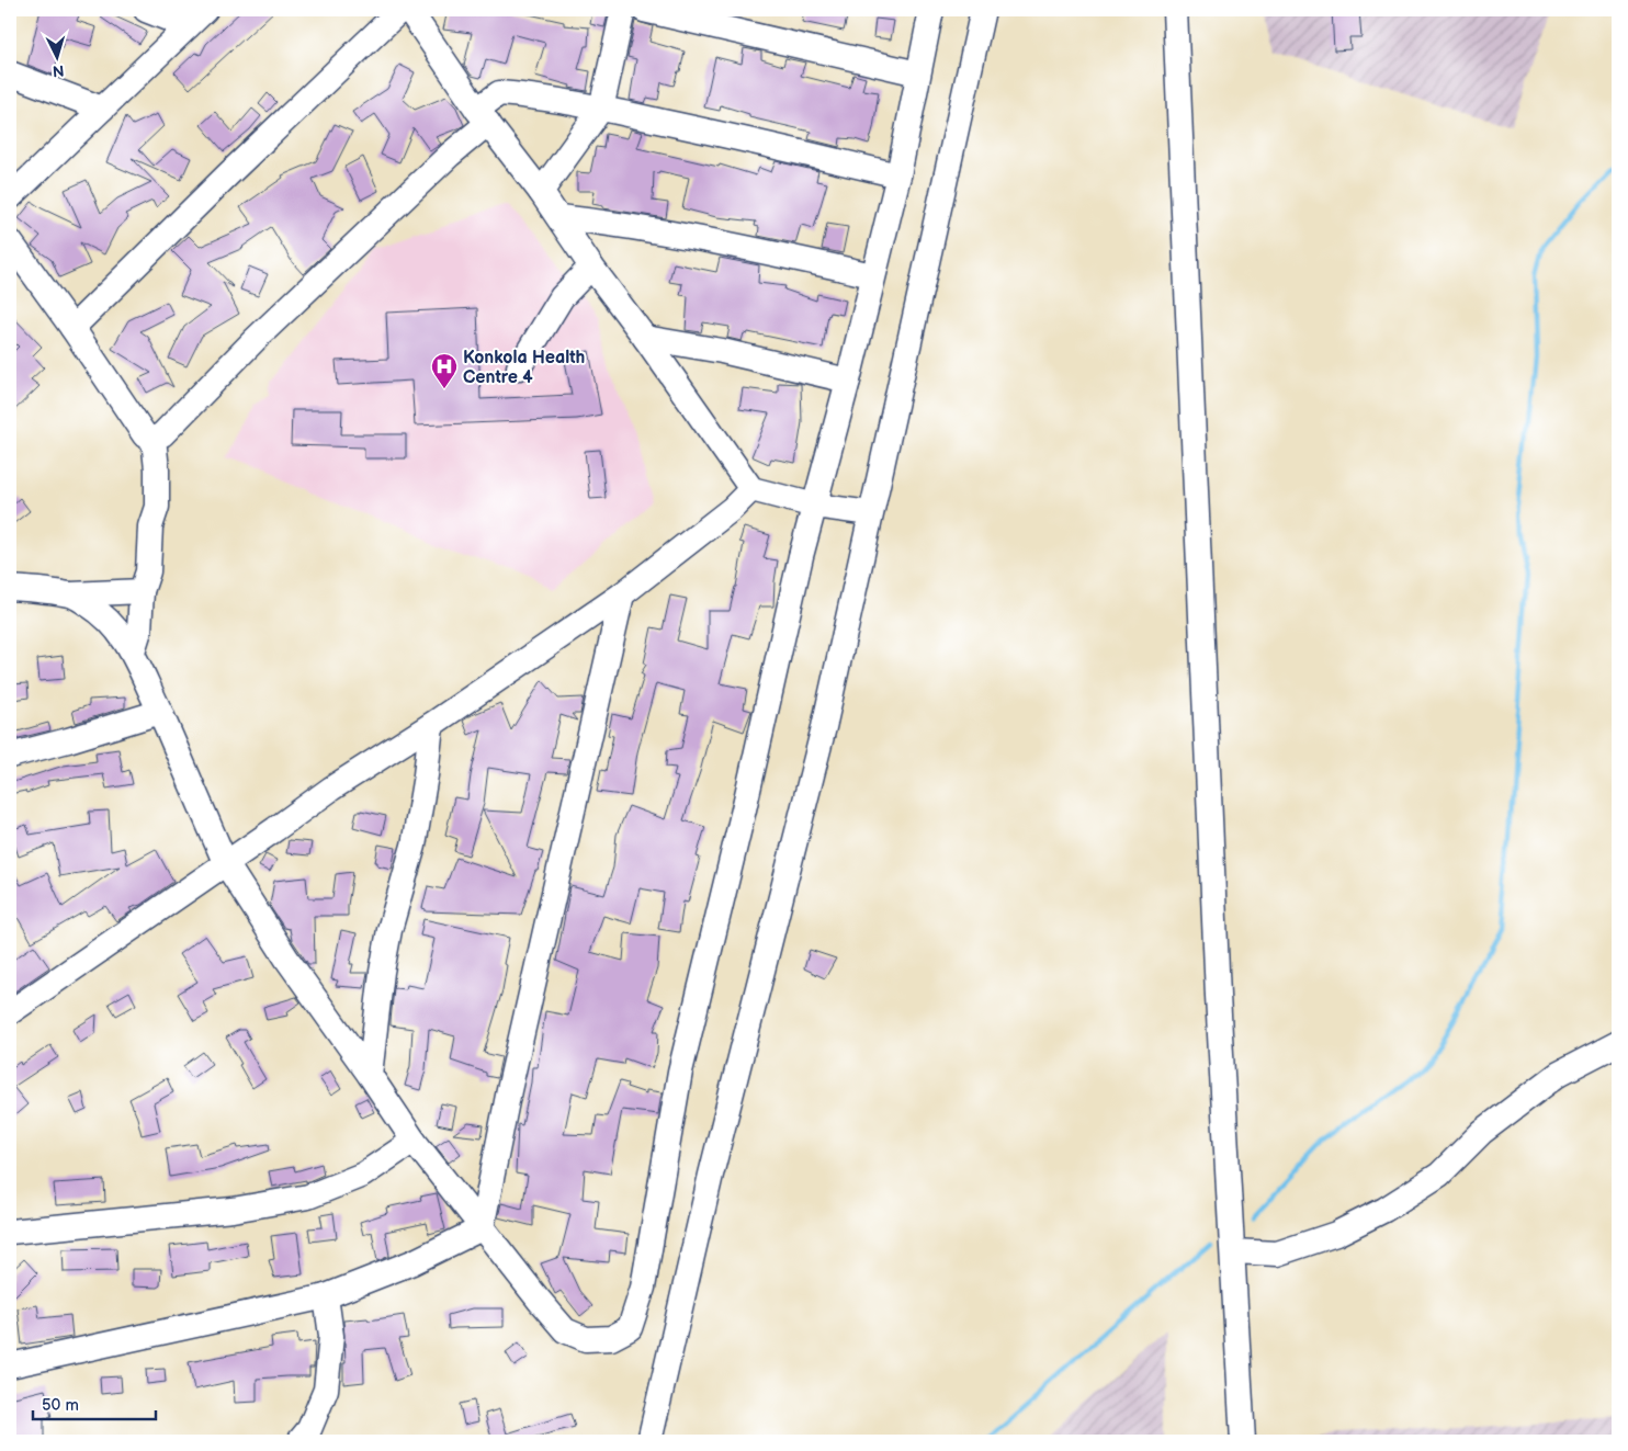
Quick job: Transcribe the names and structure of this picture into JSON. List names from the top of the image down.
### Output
{
  "places": {
    "hospital": ["Konkola Health Centre 4"]
  },
  "scale_bar": "50 m",
  "north": "bottom"
}
